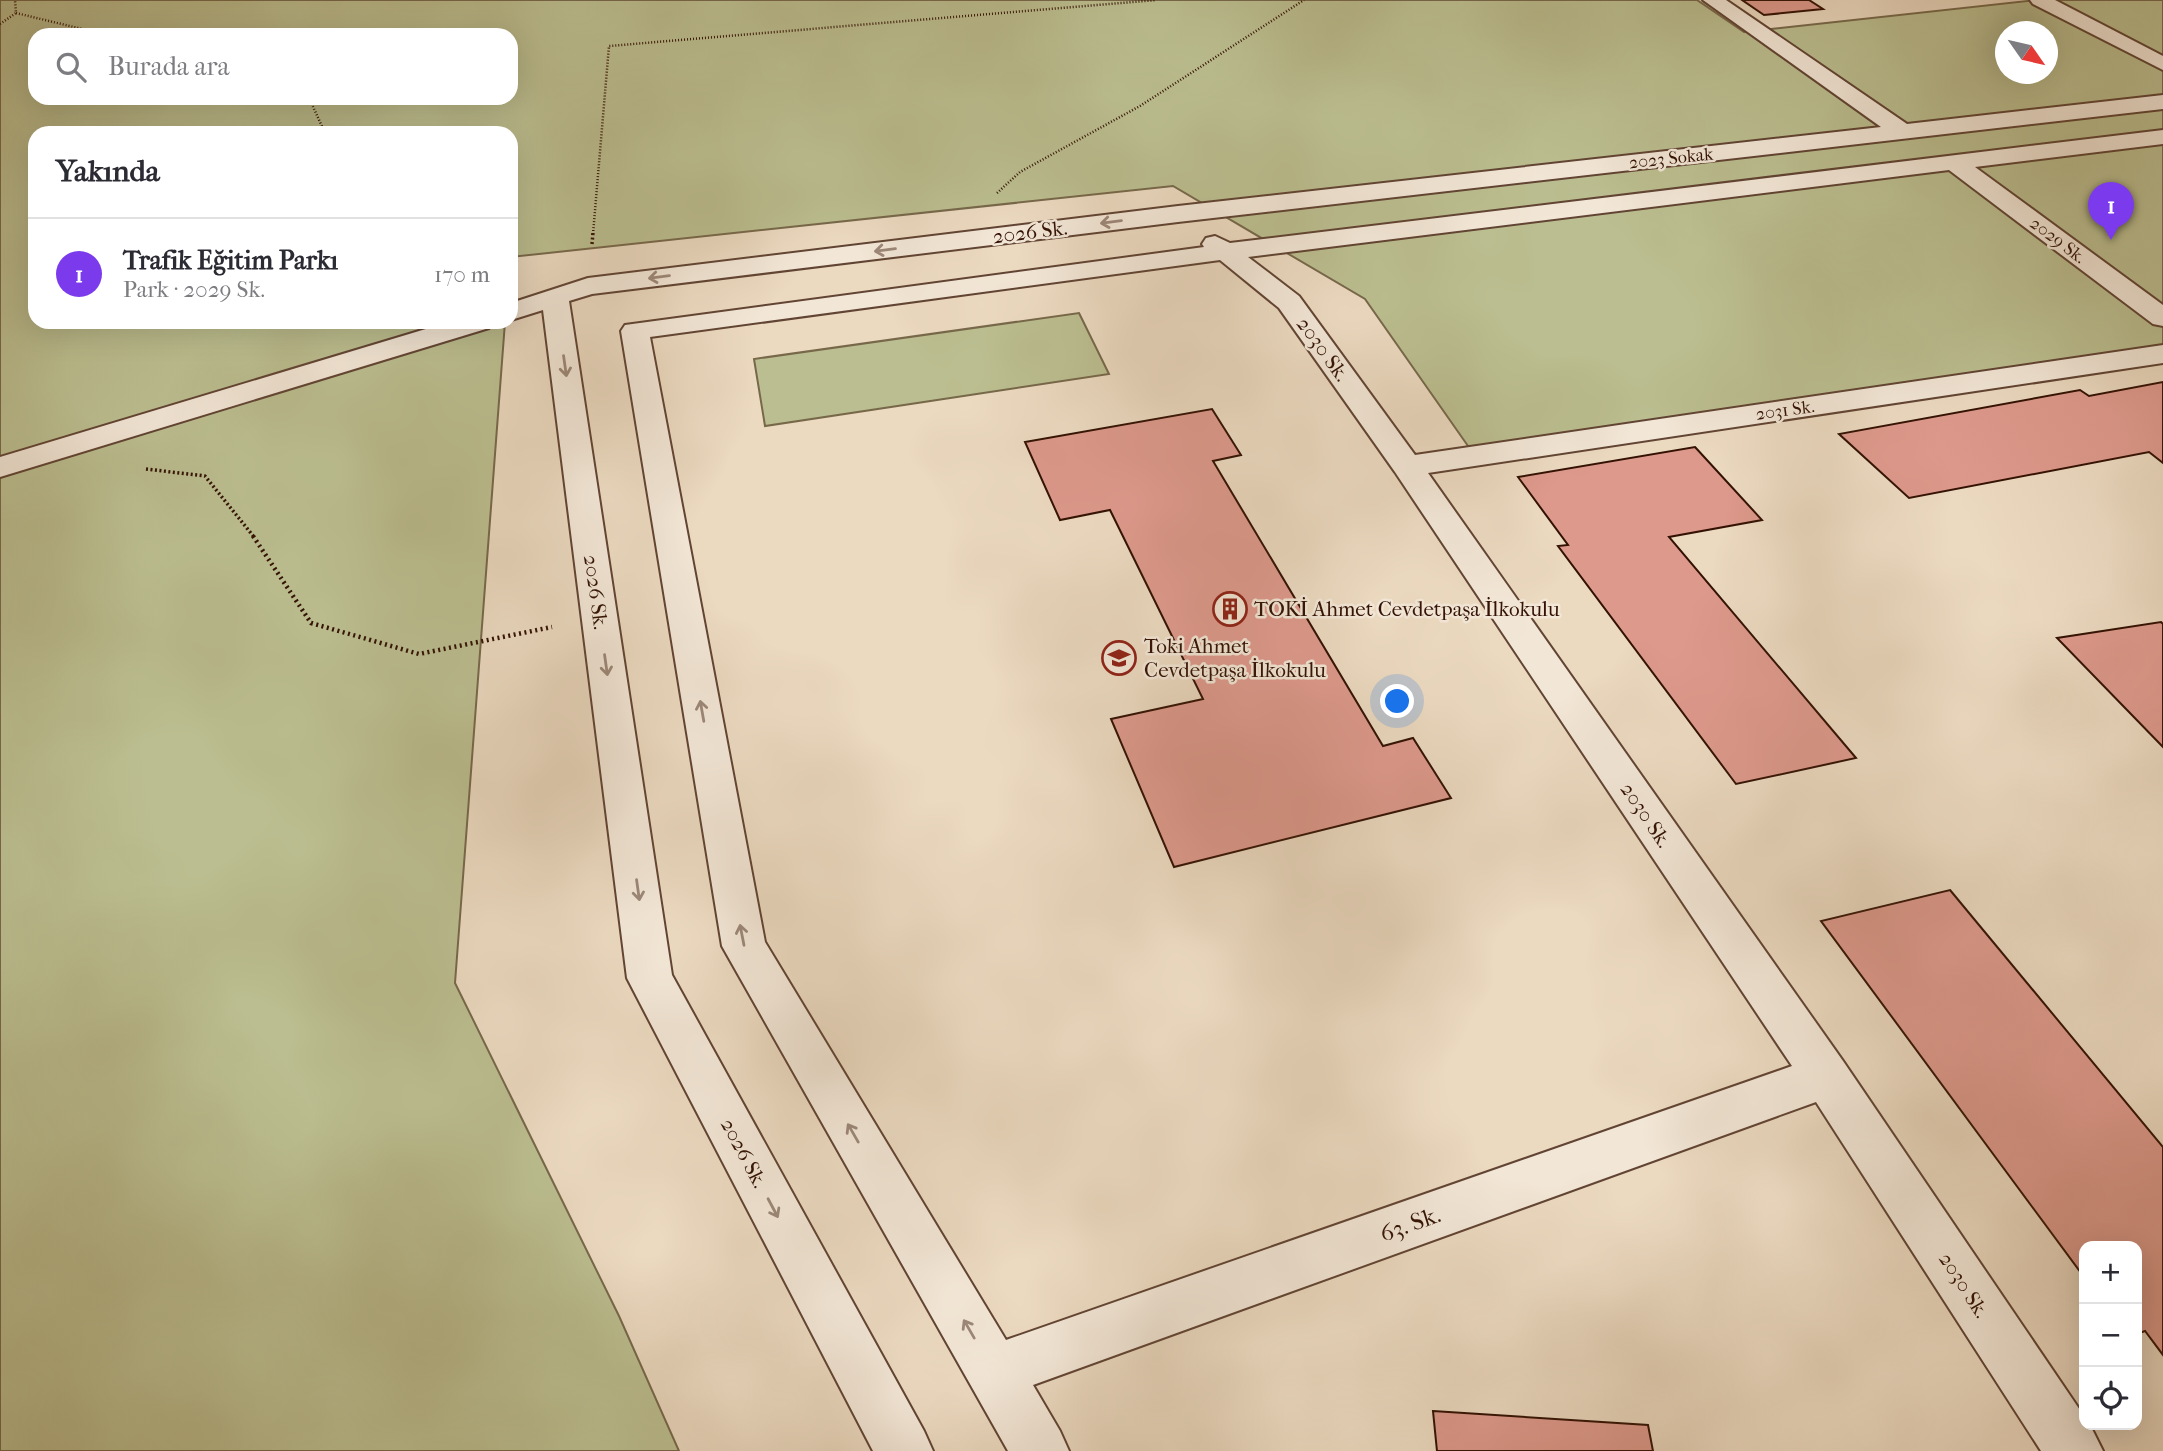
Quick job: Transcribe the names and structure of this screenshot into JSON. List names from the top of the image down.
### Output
{
  "streets": {
    "street": [
      "2023 Sokak",
      "2026 Sk.",
      "2029 Sk.",
      "2030 Sk.",
      "2031 Sk.",
      "63. Sk."
    ]
  },
  "crossings": [
    ["2023 Sokak", "2026 Sk."],
    ["2023 Sokak", "2029 Sk."],
    ["2023 Sokak", "2030 Sk."],
    ["2026 Sk.", "2030 Sk."],
    ["2030 Sk.", "2031 Sk."],
    ["2030 Sk.", "63. Sk."]
  ],
  "places": {
    "building": ["TOKİ Ahmet Cevdetpaşa İlkokulu"],
    "school or university": ["Toki Ahmet Cevdetpaşa İlkokulu"]
  },
  "north": "bottom right",
  "page": {
    "search": "Burada ara",
    "heading": "Yakında",
    "pins": "1",
    "list": [
      {
        "mark": "1",
        "name": "Trafik Eğitim Parkı",
        "note": "Park · 2029 Sk.",
        "value": "170 m"
      }
    ],
    "map_buttons": ["+", "−"]
  }
}
